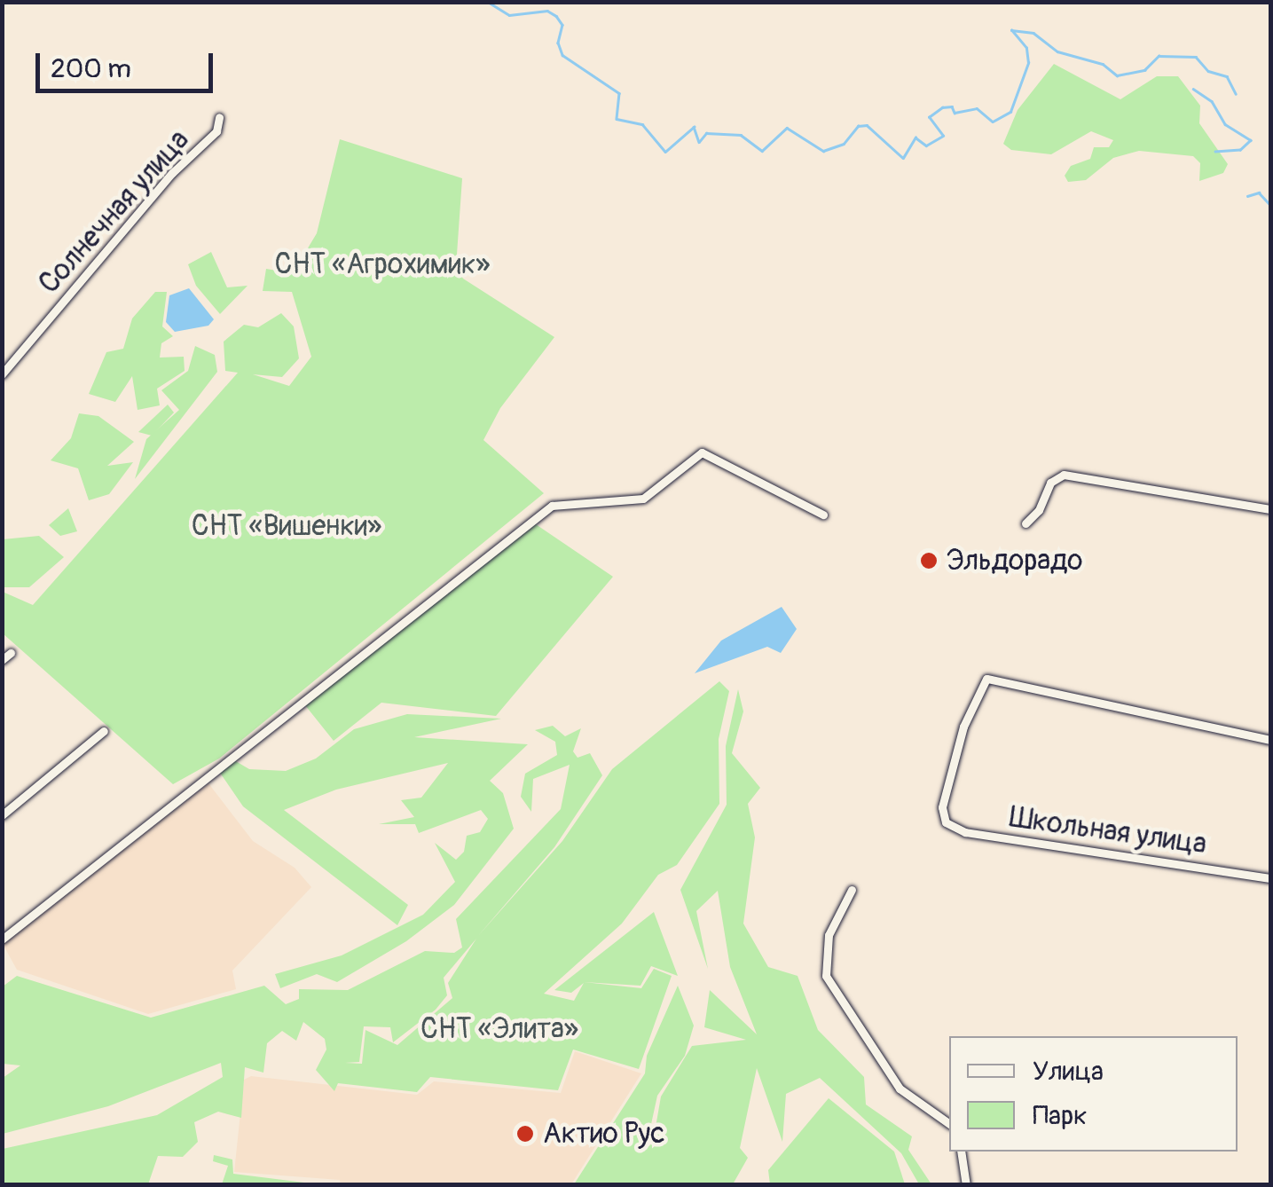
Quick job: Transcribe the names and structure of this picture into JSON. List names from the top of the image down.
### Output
{
  "streets": {
    "street": ["Солнечная улица", "Школьная улица"]
  },
  "parks": ["СНТ «Агрохимик»", "СНТ «Вишенки»", "СНТ «Элита»"],
  "places": ["Эльдорадо", "Актио Рус"],
  "legend": ["Улица", "Парк"],
  "scale_bar": "200 m"
}
